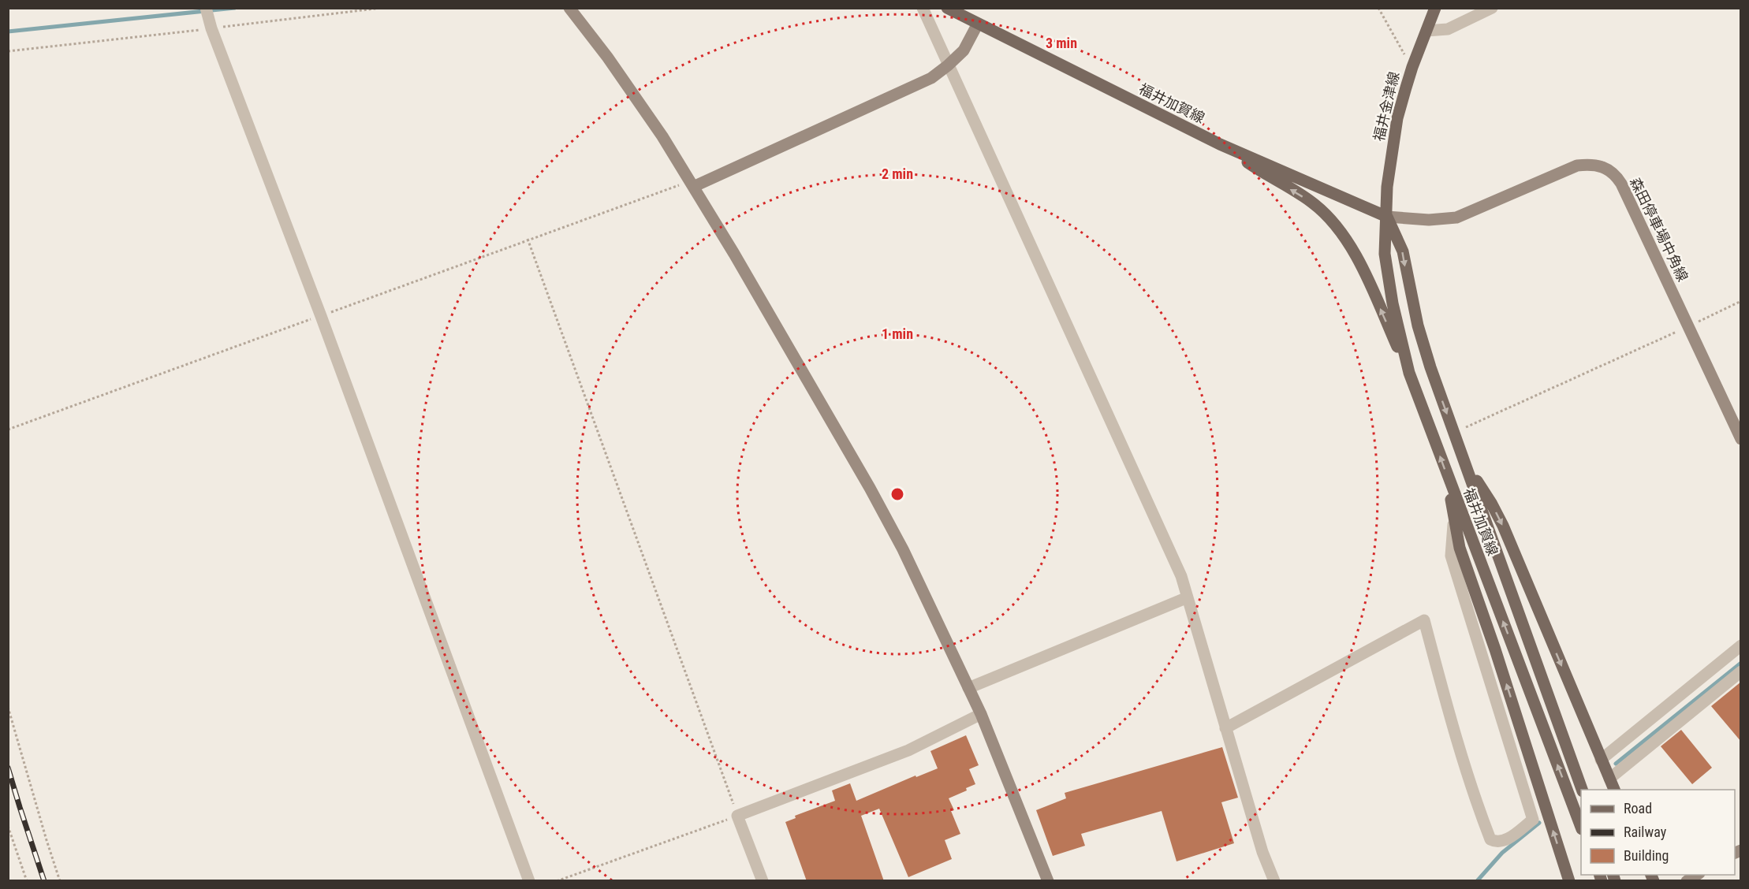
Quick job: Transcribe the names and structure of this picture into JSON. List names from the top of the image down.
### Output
{
  "streets": {
    "main road": ["福井加賀線", "福井金津線"],
    "street": ["森田停車場中角線"]
  },
  "crossings": [
    ["福井加賀線", "福井金津線"],
    ["福井加賀線", "森田停車場中角線"],
    ["福井金津線", "森田停車場中角線"]
  ],
  "legend": ["Road", "Railway", "Building"],
  "rings": ["3 min", "2 min", "1 min"]
}
